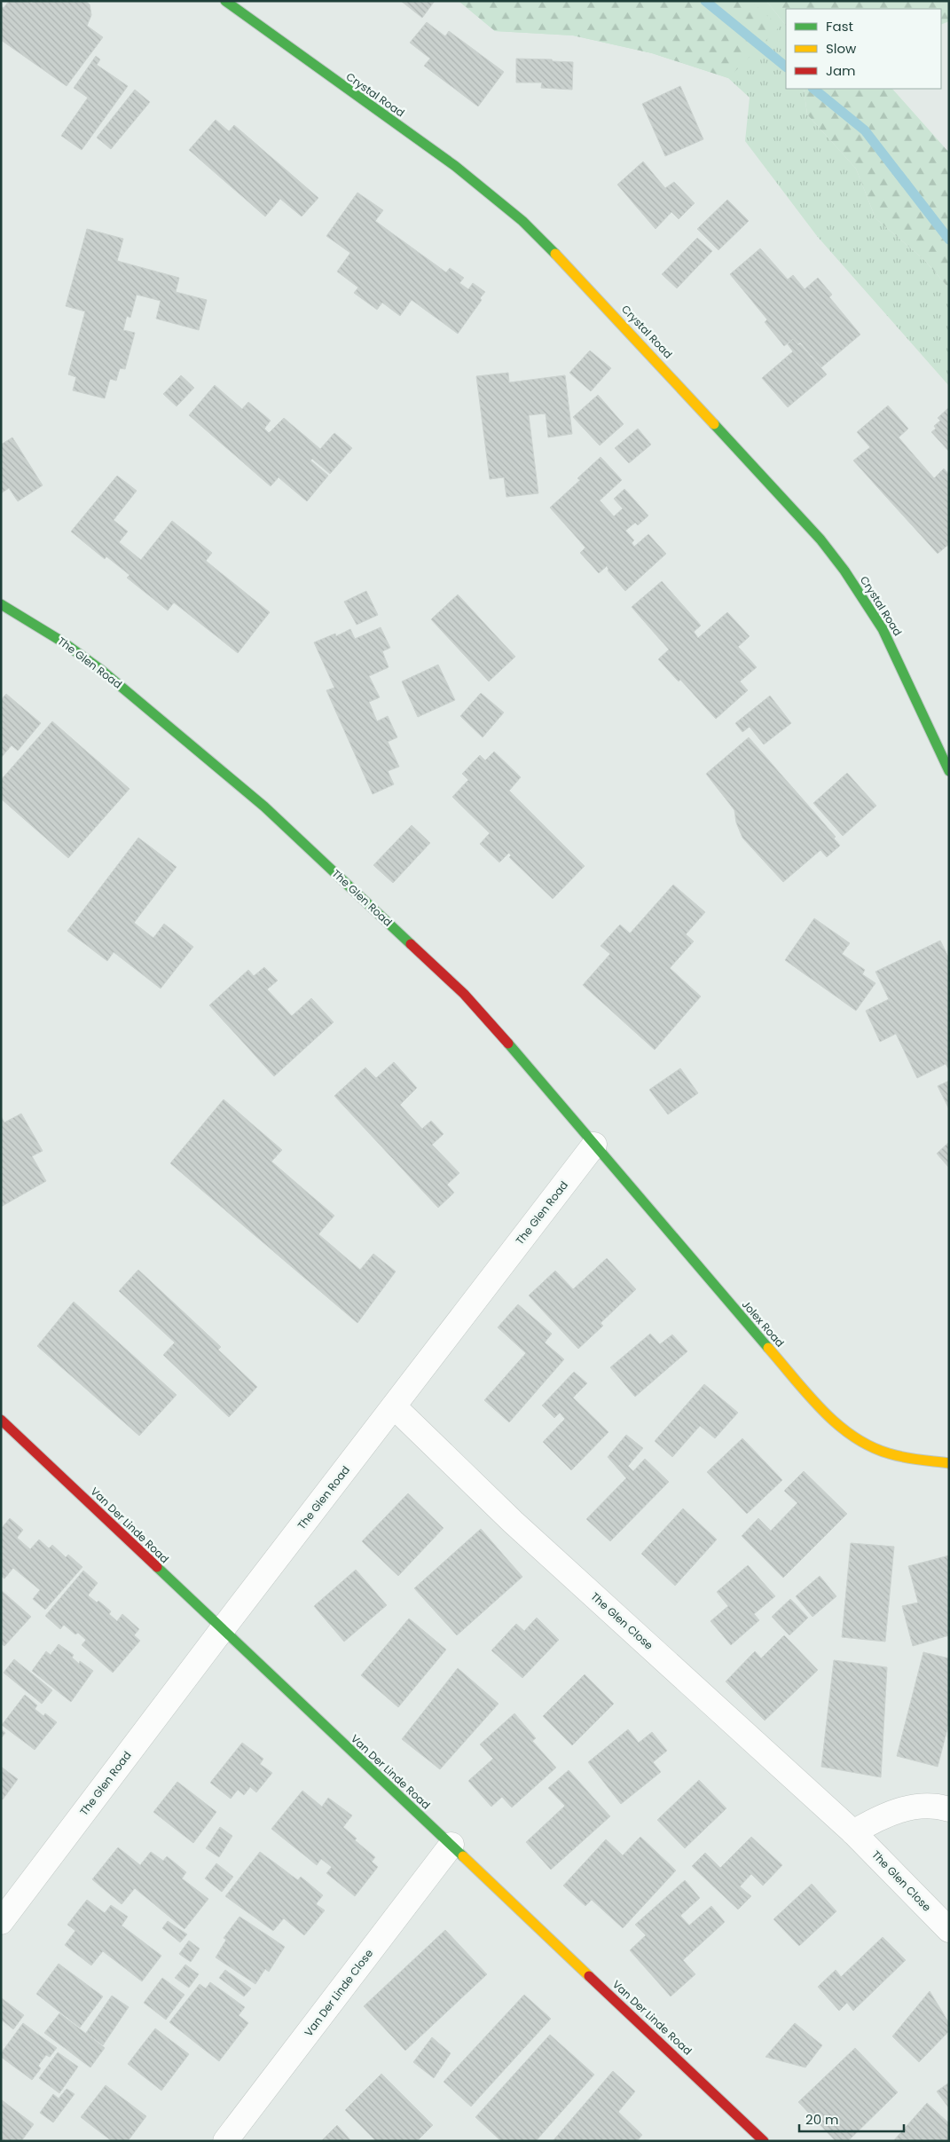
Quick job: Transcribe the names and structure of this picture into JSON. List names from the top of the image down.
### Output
{
  "streets": {
    "street": [
      "Crystal Road",
      "The Glen Road",
      "Jolex Road",
      "Van Der Linde Road",
      "The Glen Close",
      "Van Der Linde Close"
    ]
  },
  "crossings": [
    ["The Glen Road", "Jolex Road"],
    ["The Glen Road", "Van Der Linde Road"],
    ["The Glen Road", "The Glen Close"],
    ["Van Der Linde Road", "Van Der Linde Close"]
  ],
  "legend": ["Fast", "Slow", "Jam"],
  "scale_bar": "20 m"
}
